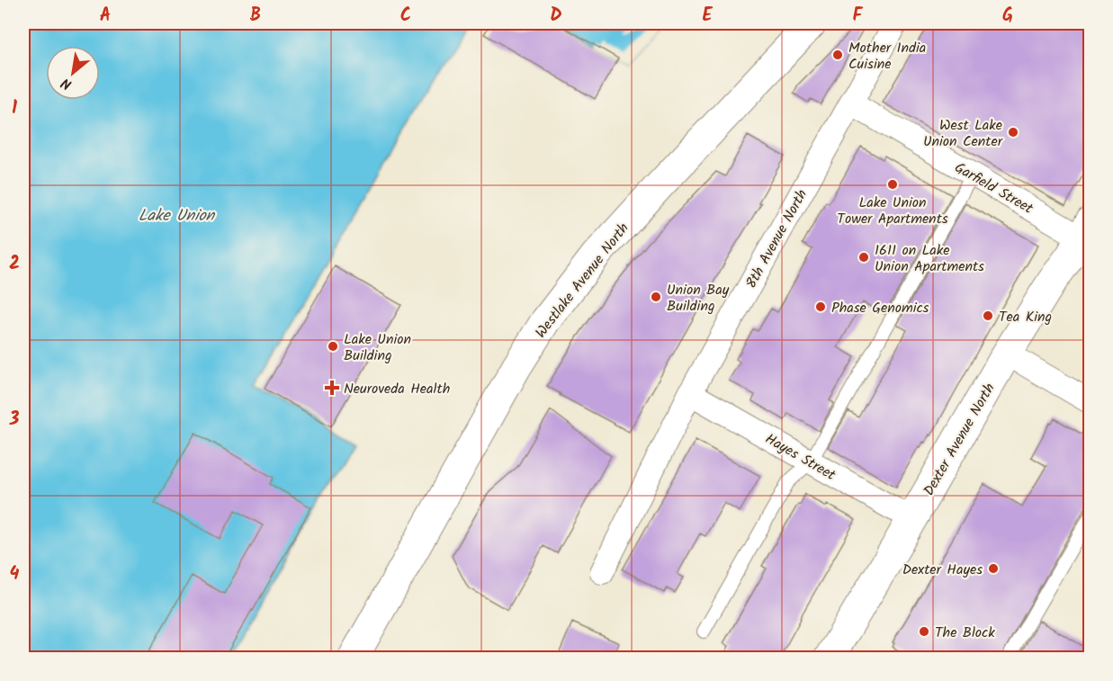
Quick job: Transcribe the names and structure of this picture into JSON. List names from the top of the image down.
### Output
{
  "streets": {
    "main road": ["Westlake Avenue North", "Dexter Avenue North"],
    "street": ["Garfield Street", "8th Avenue North", "Hayes Street"]
  },
  "crossings": [
    ["Garfield Street", "8th Avenue North"],
    ["Garfield Street", "Dexter Avenue North"],
    ["8th Avenue North", "Hayes Street"],
    ["Dexter Avenue North", "Hayes Street"]
  ],
  "water": ["Lake Union"],
  "places": {
    "other": [
      "Mother India Cuisine",
      "West Lake Union Center",
      "Lake Union Tower Apartments",
      "1611 on Lake Union Apartments",
      "Union Bay Building",
      "Phase Genomics",
      "Tea King",
      "Lake Union Building",
      "Dexter Hayes",
      "The Block"
    ],
    "health": ["Neuroveda Health"]
  },
  "north": "bottom left",
  "grid": {
    "columns": [
      "A",
      "B",
      "C",
      "D",
      "E",
      "F",
      "G"
    ],
    "rows": [
      "1",
      "2",
      "3",
      "4"
    ]
  }
}
